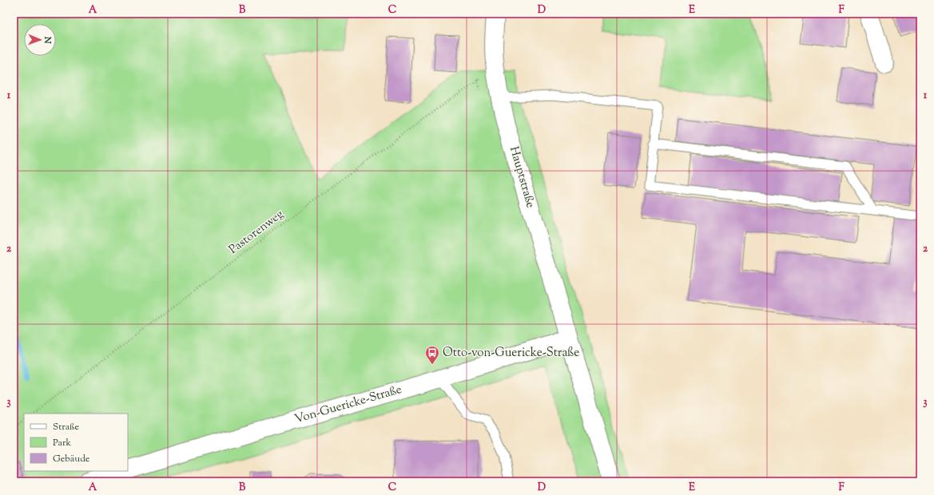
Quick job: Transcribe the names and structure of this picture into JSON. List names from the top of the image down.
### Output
{
  "streets": {
    "street": ["Hauptstraße", "Von-Guericke-Straße"],
    "path": ["Pastorenweg"]
  },
  "crossings": [
    ["Hauptstraße", "Pastorenweg"],
    ["Hauptstraße", "Von-Guericke-Straße"]
  ],
  "places": {
    "bus stop": ["Otto-von-Guericke-Straße"]
  },
  "legend": ["Straße", "Park", "Gebäude"],
  "north": "right",
  "grid": {
    "columns": [
      "A",
      "B",
      "C",
      "D",
      "E",
      "F"
    ],
    "rows": ["1", "2", "3"]
  }
}
